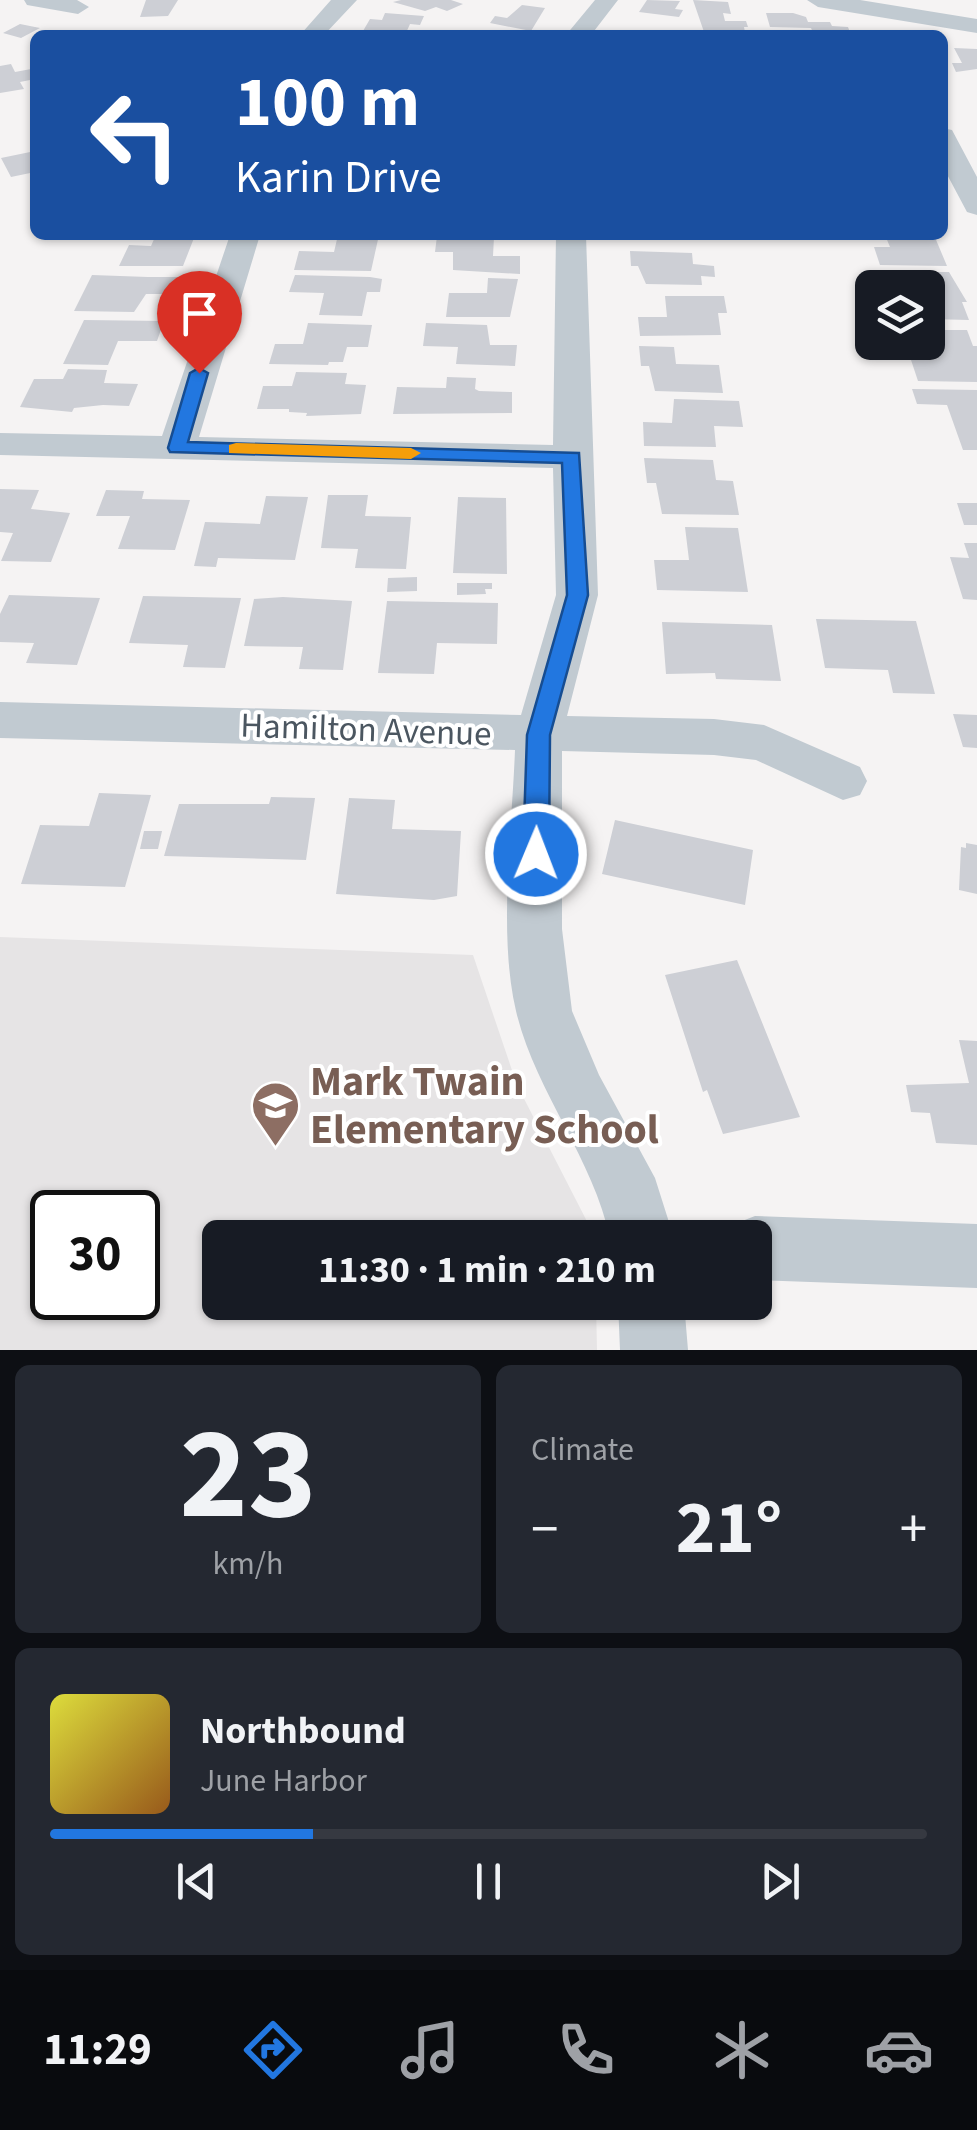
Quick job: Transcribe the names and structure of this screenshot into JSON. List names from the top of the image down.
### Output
{
  "streets": {
    "street": ["Hamilton Avenue"]
  },
  "places": {
    "school or university": ["Mark Twain Elementary School"]
  },
  "page": {
    "turn": ["100 m", "Karin Drive"],
    "limit": "30",
    "trip": "11:30 · 1 min · 210 m",
    "tile": [
      ["23", "km/h"],
      "Climate"
    ],
    "heat": ["−", "21°", "+"],
    "song": ["Northbound", "June Harbor"],
    "tabs": "11:29"
  }
}
